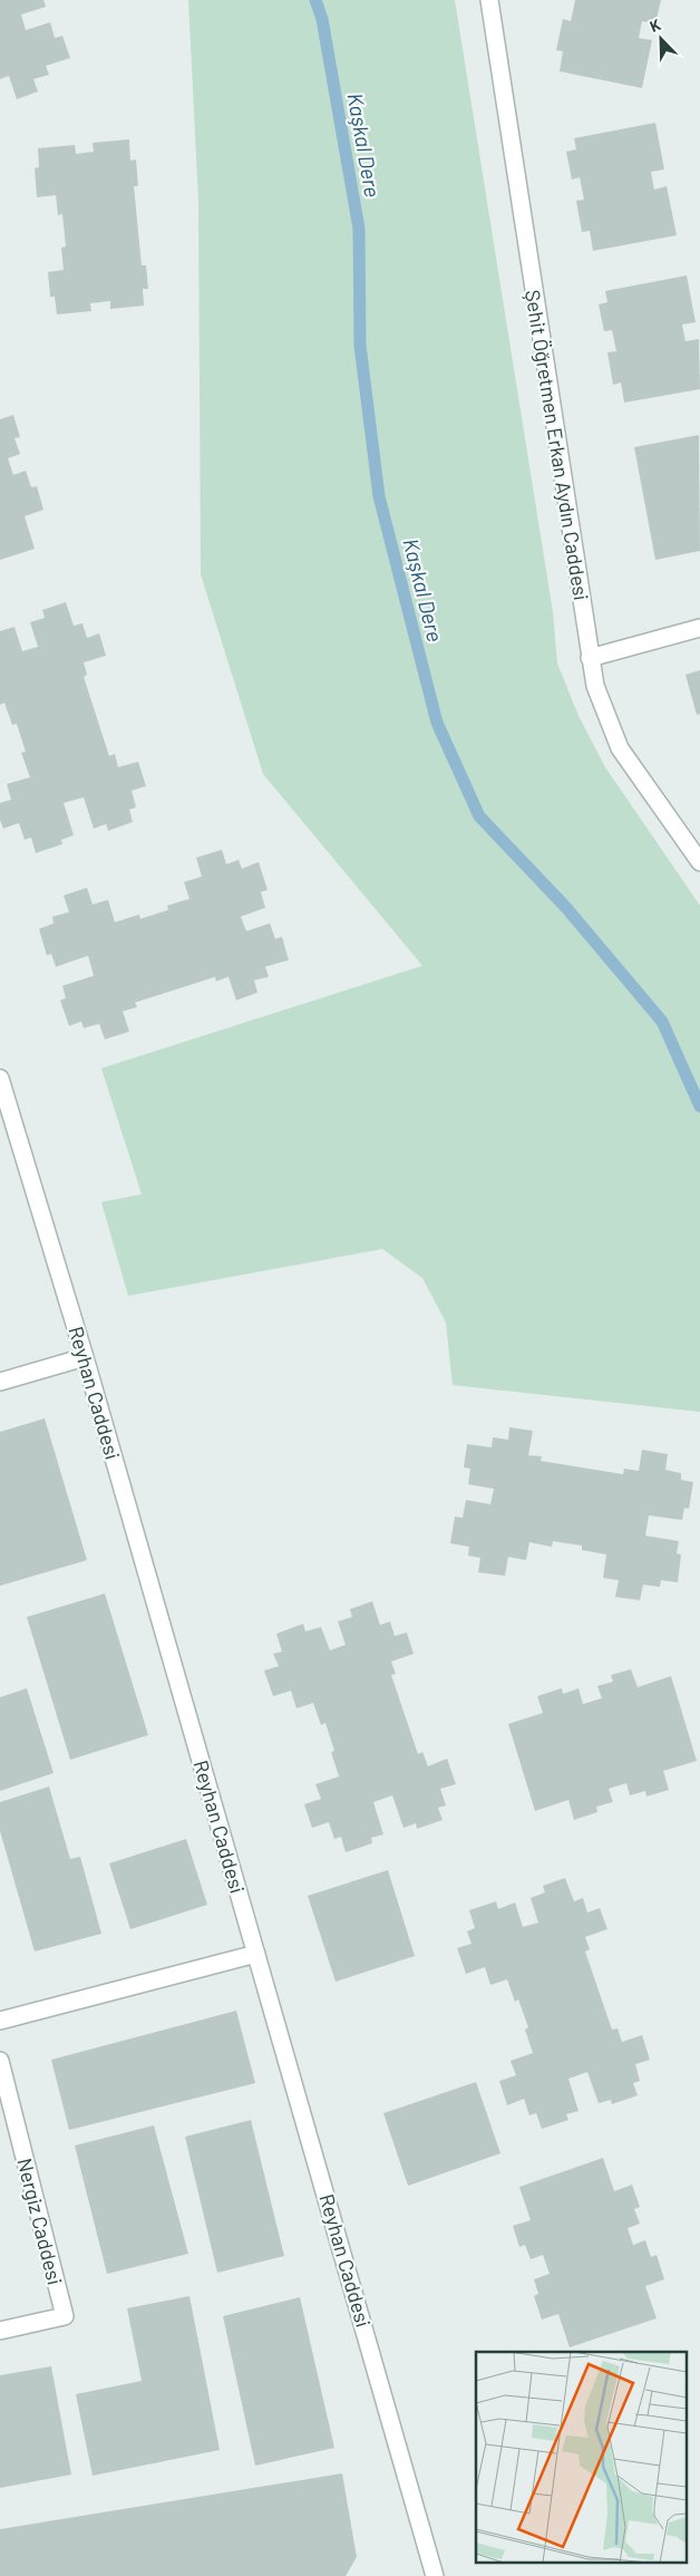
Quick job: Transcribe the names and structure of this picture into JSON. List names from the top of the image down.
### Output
{
  "streets": {
    "street": ["Şehit Öğretmen Erkan Aydın Caddesi", "Reyhan Caddesi", "Nergiz Caddesi"]
  },
  "water": ["Kaşkal Dere"],
  "north": "top left"
}
